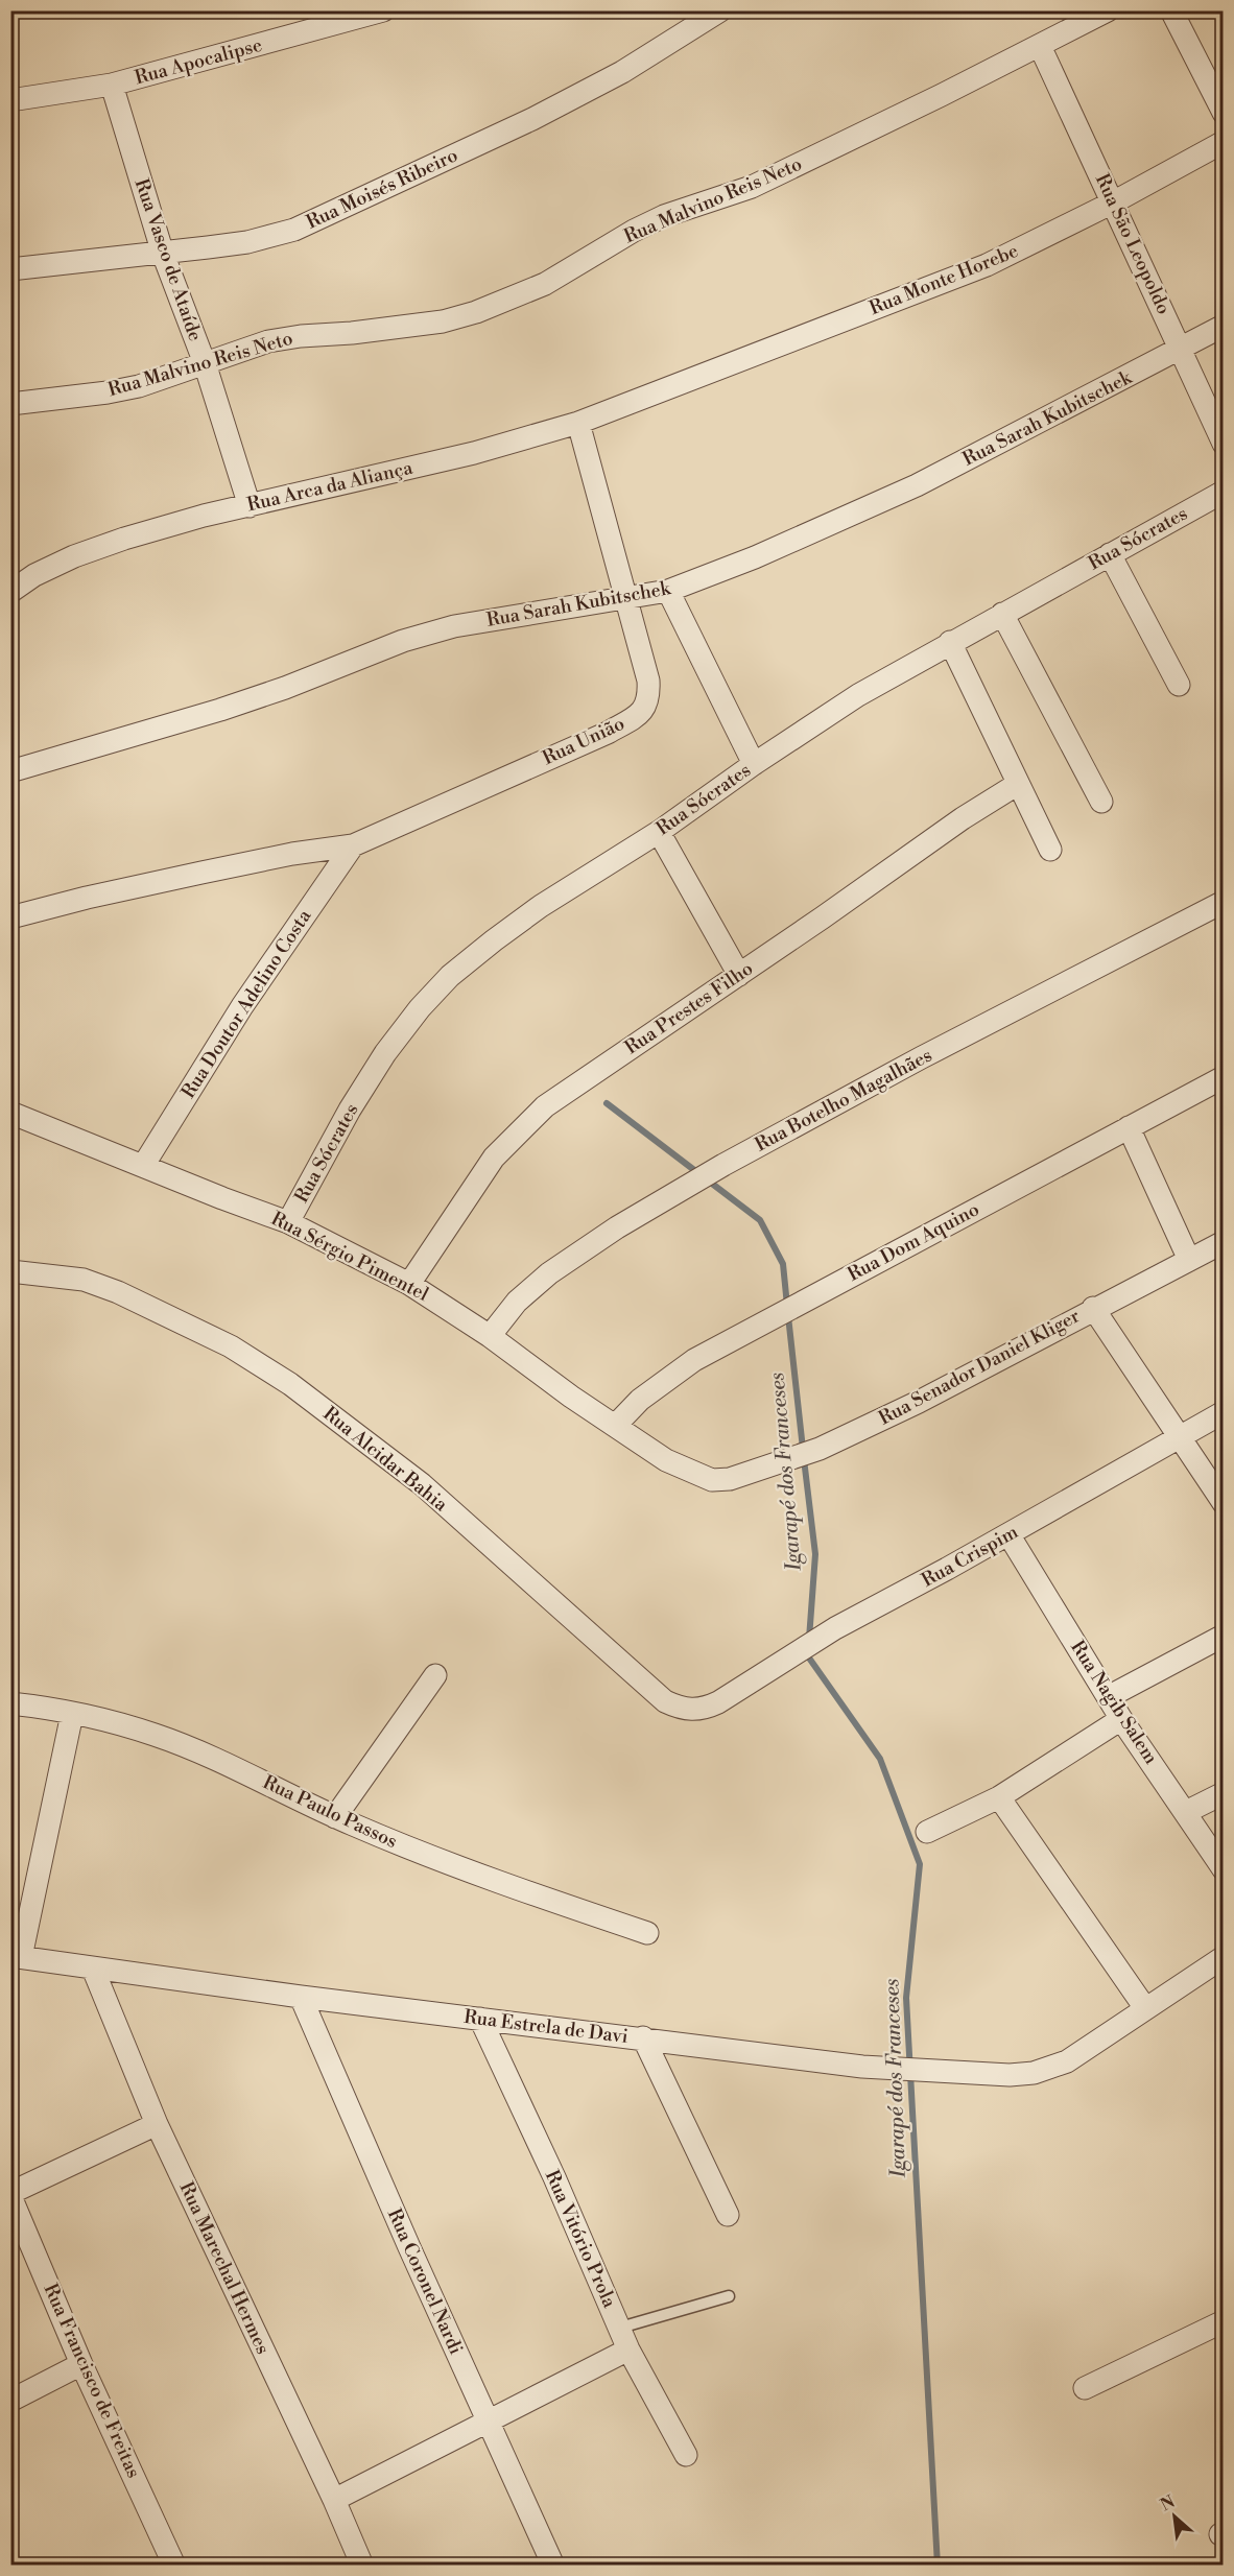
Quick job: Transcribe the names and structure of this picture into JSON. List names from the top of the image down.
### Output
{
  "streets": {
    "street": [
      "Rua Apocalipse",
      "Rua Moisés Ribeiro",
      "Rua Malvino Reis Neto",
      "Rua São Leopoldo",
      "Rua Vasco de Ataíde",
      "Rua Monte Horebe",
      "Rua Sarah Kubitschek",
      "Rua Arca da Aliança",
      "Rua Sócrates",
      "Rua União",
      "Rua Doutor Adelino Costa",
      "Rua Prestes Filho",
      "Rua Botelho Magalhães",
      "Rua Dom Aquino",
      "Rua Sérgio Pimentel",
      "Rua Senador Daniel Kliger",
      "Rua Alcidar Bahia",
      "Rua Crispim",
      "Rua Nagib Salem",
      "Rua Paulo Passos",
      "Rua Estrela de Davi",
      "Rua Vitório Prola",
      "Rua Marechal Hermes",
      "Rua Coronel Nardi",
      "Rua Francisco de Freitas"
    ]
  },
  "crossings": [
    ["Rua Apocalipse", "Rua Vasco de Ataíde"],
    ["Rua Moisés Ribeiro", "Rua Vasco de Ataíde"],
    ["Rua Malvino Reis Neto", "Rua São Leopoldo"],
    ["Rua Malvino Reis Neto", "Rua Vasco de Ataíde"],
    ["Rua São Leopoldo", "Rua Monte Horebe"],
    ["Rua São Leopoldo", "Rua Sarah Kubitschek"],
    ["Rua Vasco de Ataíde", "Rua Arca da Aliança"],
    ["Rua Monte Horebe", "Rua Arca da Aliança"],
    ["Rua Sarah Kubitschek", "Rua União"],
    ["Rua Arca da Aliança", "Rua União"],
    ["Rua Sócrates", "Rua Sérgio Pimentel"],
    ["Rua União", "Rua Doutor Adelino Costa"],
    ["Rua Doutor Adelino Costa", "Rua Sérgio Pimentel"],
    ["Rua Prestes Filho", "Rua Sérgio Pimentel"],
    ["Rua Botelho Magalhães", "Rua Sérgio Pimentel"],
    ["Rua Dom Aquino", "Rua Sérgio Pimentel"],
    ["Rua Sérgio Pimentel", "Rua Senador Daniel Kliger"],
    ["Rua Alcidar Bahia", "Rua Crispim"],
    ["Rua Crispim", "Rua Nagib Salem"],
    ["Rua Estrela de Davi", "Rua Vitório Prola"],
    ["Rua Estrela de Davi", "Rua Marechal Hermes"],
    ["Rua Estrela de Davi", "Rua Coronel Nardi"]
  ],
  "water": ["Igarapé dos Franceses"],
  "north": "top left"
}
